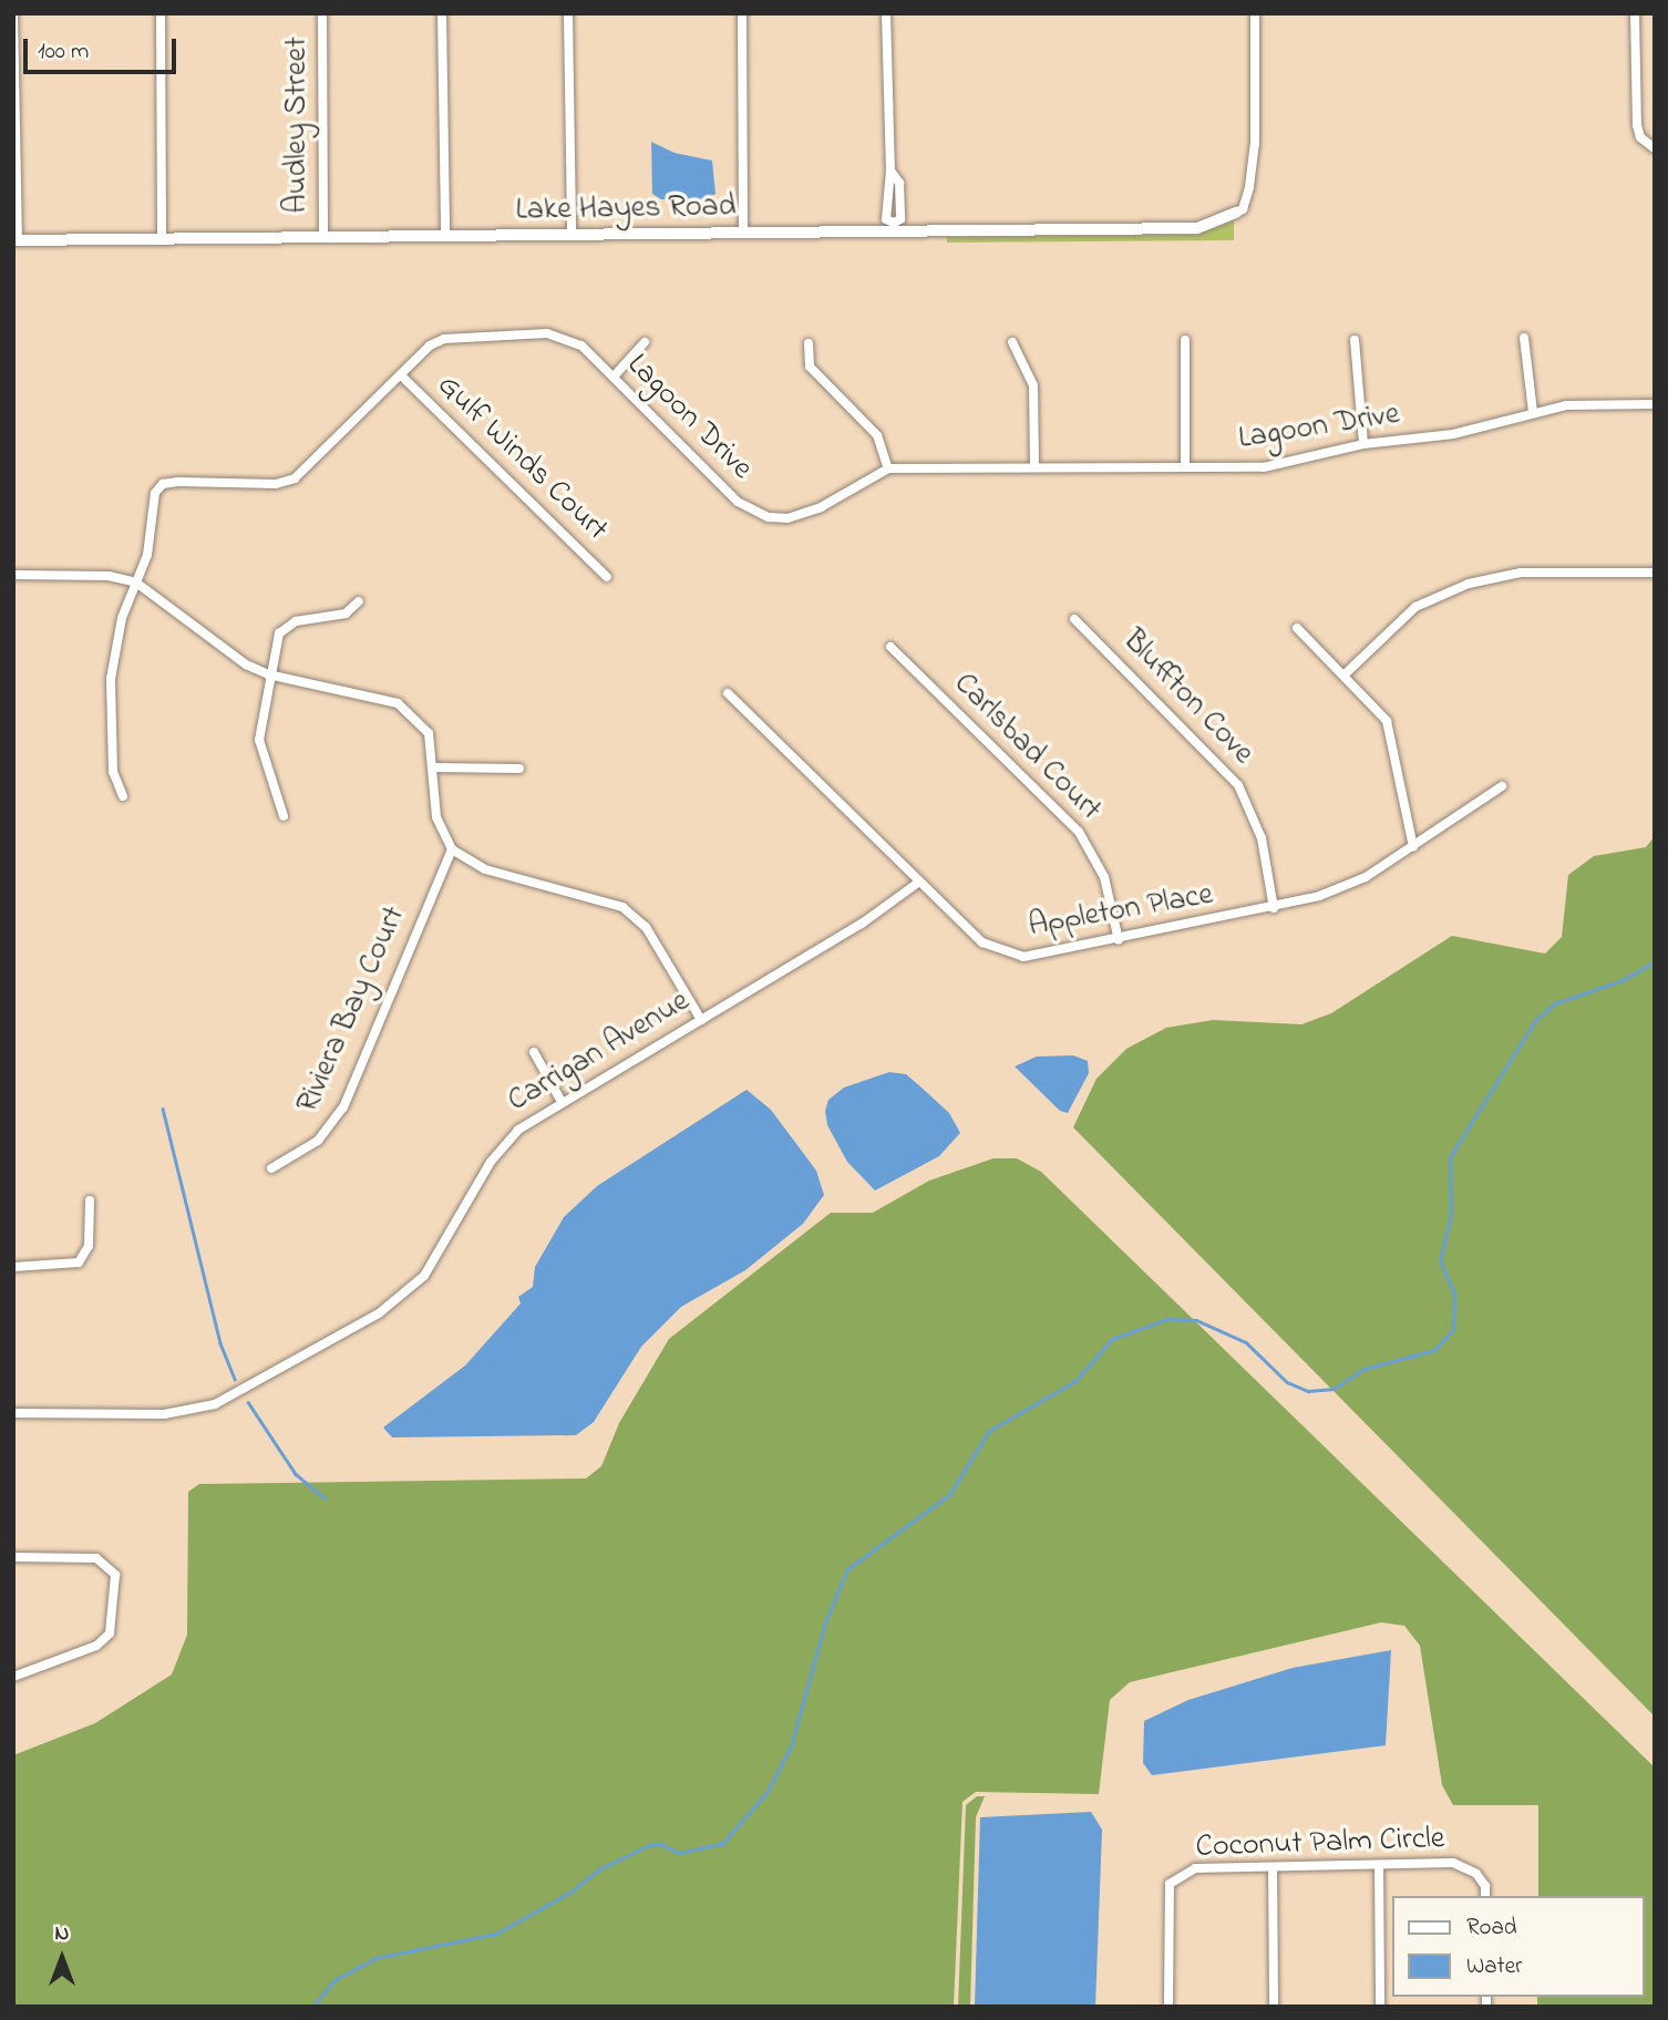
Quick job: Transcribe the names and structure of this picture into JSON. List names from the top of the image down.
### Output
{
  "streets": {
    "street": [
      "Audley Street",
      "Lake Hayes Road",
      "Lagoon Drive",
      "Gulf Winds Court",
      "Bluffton Cove",
      "Carlsbad Court",
      "Appleton Place",
      "Riviera Bay Court",
      "Carrigan Avenue",
      "Coconut Palm Circle"
    ]
  },
  "crossings": [
    ["Audley Street", "Lake Hayes Road"],
    ["Lagoon Drive", "Gulf Winds Court"],
    ["Bluffton Cove", "Appleton Place"],
    ["Carlsbad Court", "Appleton Place"],
    ["Appleton Place", "Carrigan Avenue"]
  ],
  "legend": ["Road", "Water"],
  "scale_bar": "100 m",
  "north": "top"
}
